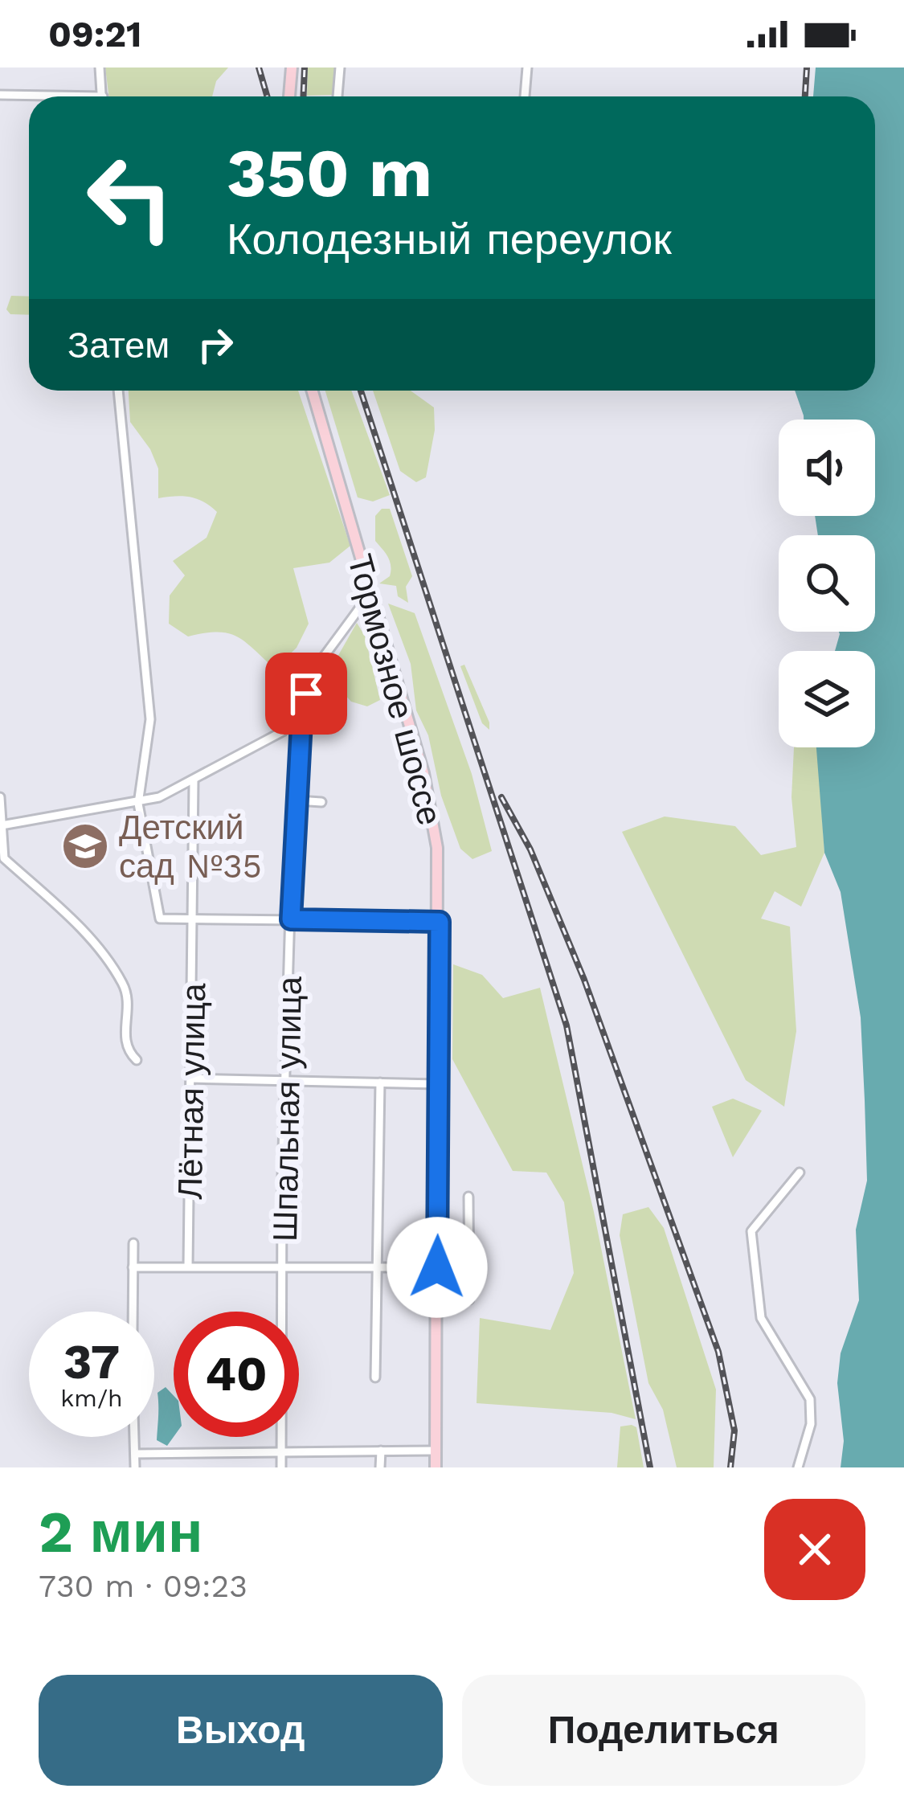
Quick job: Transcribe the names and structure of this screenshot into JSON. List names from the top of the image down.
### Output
{
  "streets": {
    "street": ["Тормозное шоссе", "Лётная улица", "Шпальная улица"]
  },
  "crossings": [
    ["Тормозное шоссе", "Шпальная улица"]
  ],
  "places": {
    "school or university": ["Детский сад №35"]
  },
  "page": {
    "status": "09:21",
    "turn": ["350 m", "Колодезный переулок"],
    "then": "Затем",
    "speed": "37 km/h",
    "limit": "40",
    "heading": ["2 мин", "730 m · 09:23"],
    "buttons": ["Выход", "Поделиться"]
  }
}
